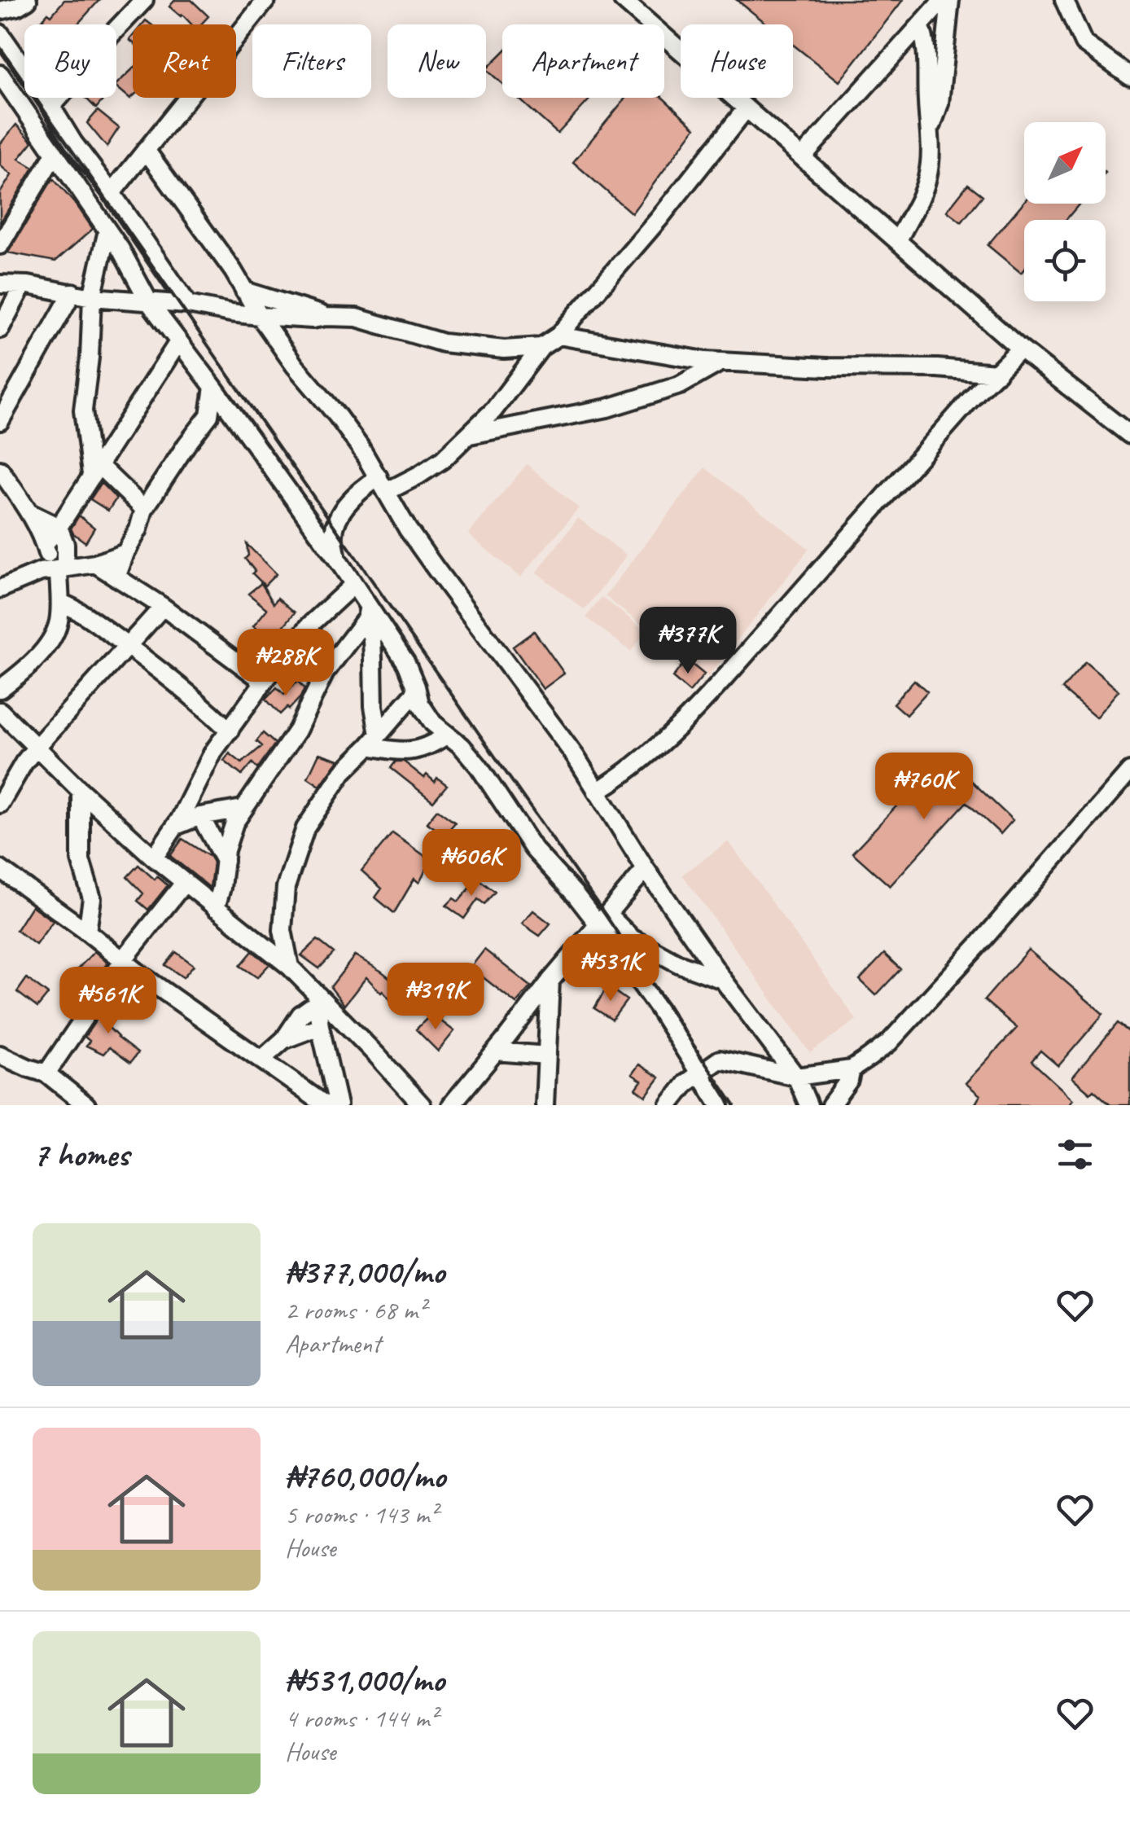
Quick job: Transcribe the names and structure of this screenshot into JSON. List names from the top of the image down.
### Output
{
  "north": "top right",
  "page": {
    "chip": [
      "Buy",
      "Rent",
      "Filters",
      "New",
      "Apartment",
      "House"
    ],
    "price": [
      "₦377K",
      "₦288K",
      "₦760K",
      "₦606K",
      "₦531K",
      "₦319K",
      "₦561K"
    ],
    "heading": "7 homes",
    "list": [
      {
        "name": "₦377,000/mo",
        "note": "2 rooms · 68 m² · Apartment"
      },
      {
        "name": "₦760,000/mo",
        "note": "5 rooms · 143 m² · House"
      },
      {
        "name": "₦531,000/mo",
        "note": "4 rooms · 144 m² · House"
      }
    ]
  }
}
